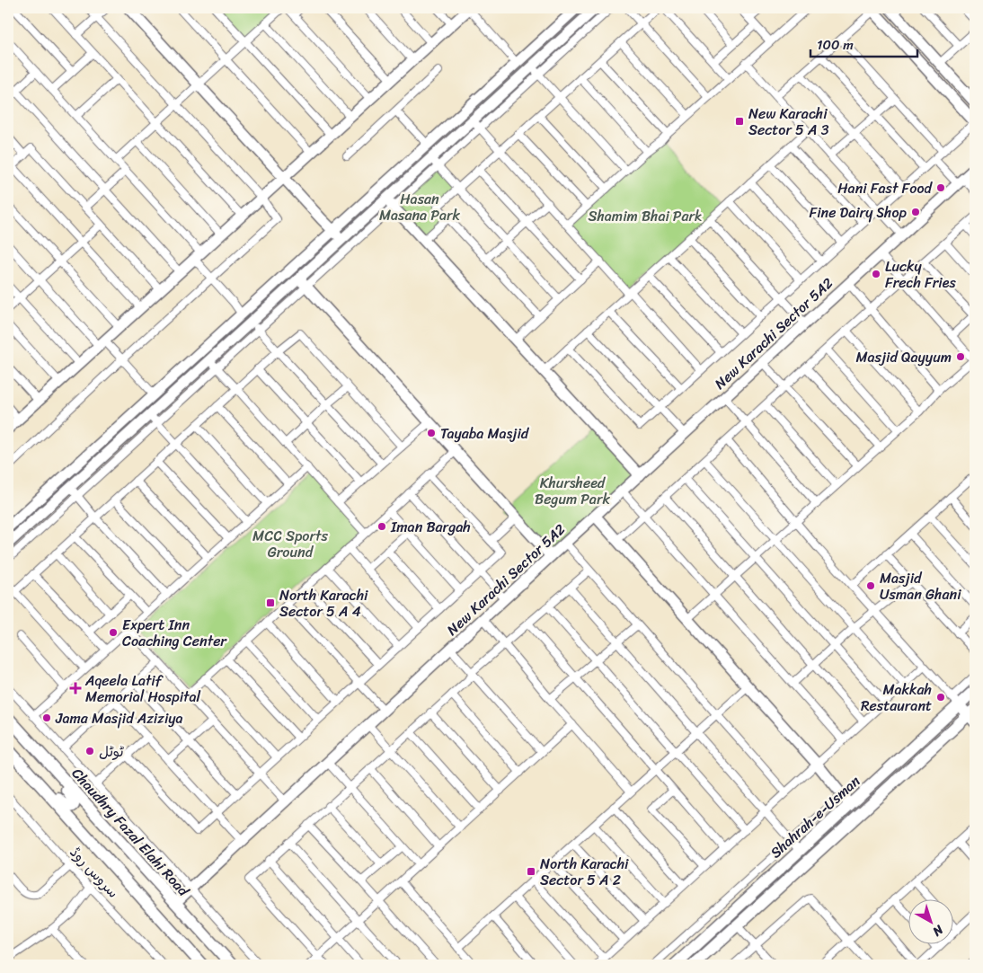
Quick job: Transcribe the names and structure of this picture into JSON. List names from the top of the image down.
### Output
{
  "streets": {
    "main road": ["Shahrah-e-Usman", "Chaudhry Fazal Elahi Road"],
    "street": ["New Karachi Sector 5A2", "سروس روڈ"]
  },
  "crossings": [
    ["New Karachi Sector 5A2", "Chaudhry Fazal Elahi Road"]
  ],
  "parks": [
    "Hasan Masana Park",
    "Shamim Bhai Park",
    "Khursheed Begum Park",
    "MCC Sports Ground"
  ],
  "places": {
    "transit": ["New Karachi Sector 5 A 3", "North Karachi Sector 5 A 4", "North Karachi Sector 5 A 2"],
    "other": [
      "Hani Fast Food",
      "Fine Dairy Shop",
      "Lucky Frech Fries",
      "Masjid Qayyum",
      "Tayaba Masjid",
      "Iman Bargah",
      "Masjid Usman Ghani",
      "Expert Inn Coaching Center",
      "Makkah Restaurant",
      "Jama Masjid Aziziya",
      "ٹوٹل"
    ],
    "health": ["Aqeela Latif Memorial Hospital"]
  },
  "scale_bar": "100 m",
  "north": "bottom right"
}
